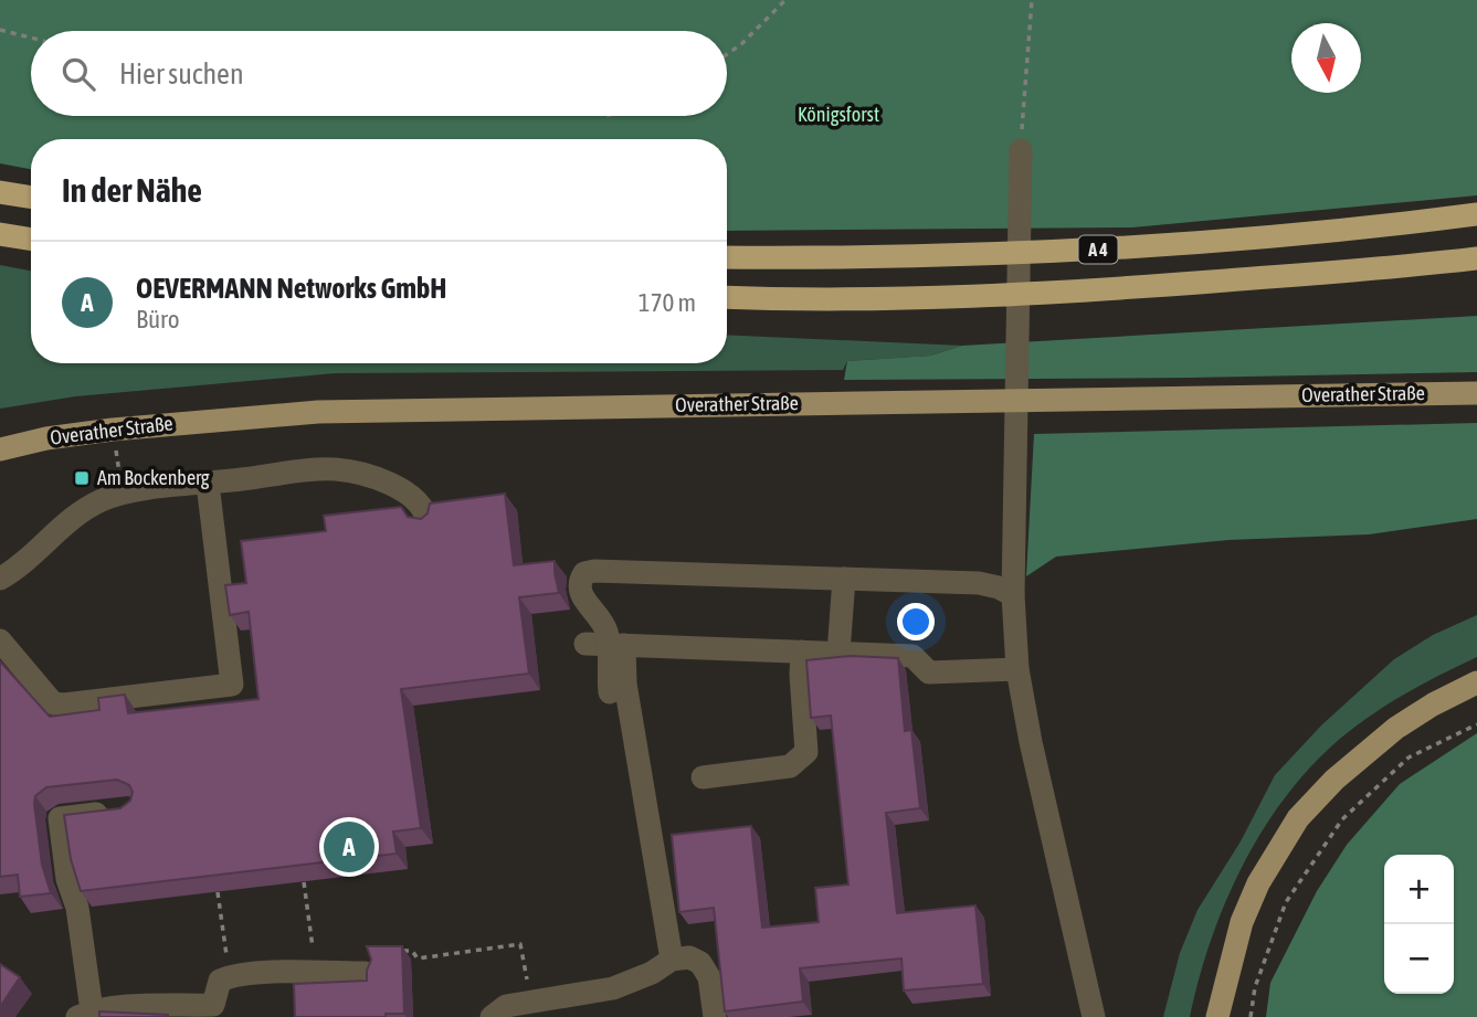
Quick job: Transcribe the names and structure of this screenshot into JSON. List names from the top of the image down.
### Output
{
  "streets": {
    "highway": ["A 4"],
    "main road": ["Overather Straße"]
  },
  "parks": ["Königsforst"],
  "places": {
    "transit": ["Am Bockenberg"]
  },
  "north": "bottom",
  "page": {
    "search": "Hier suchen",
    "heading": "In der Nähe",
    "list": [
      {
        "mark": "A",
        "name": "OEVERMANN Networks GmbH",
        "note": "Büro",
        "value": "170 m"
      }
    ],
    "pins": "A",
    "map_buttons": ["+", "−"]
  }
}
